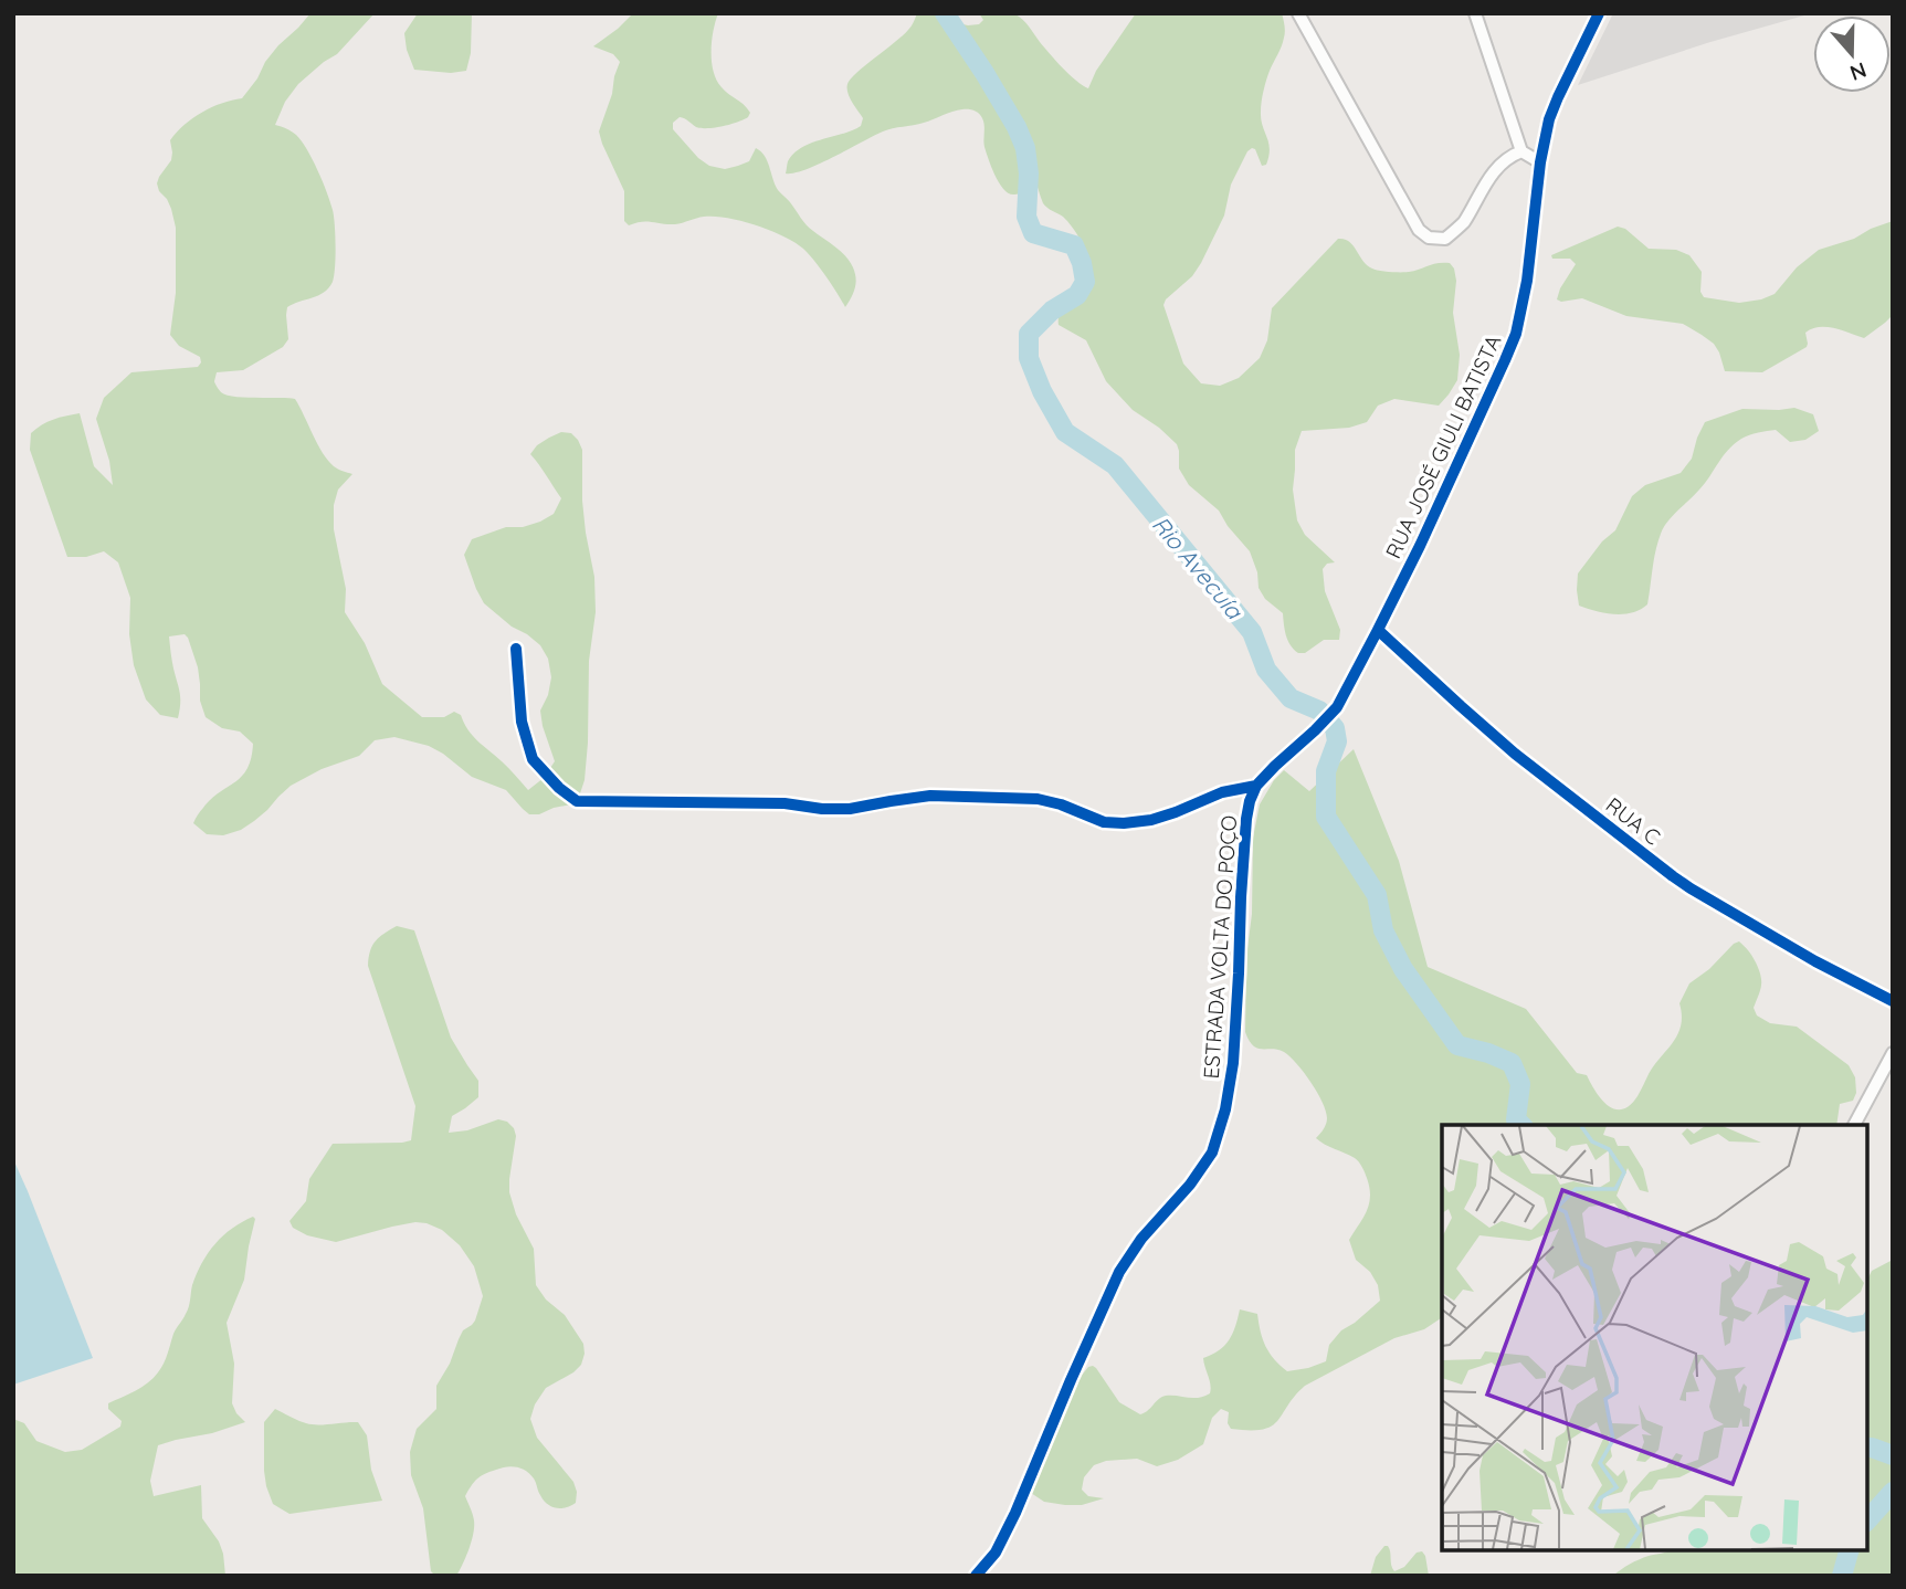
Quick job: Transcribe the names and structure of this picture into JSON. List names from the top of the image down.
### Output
{
  "streets": {
    "street": ["RUA JOSÉ GIULI BATISTA", "RUA C", "ESTRADA VOLTA DO POÇO"]
  },
  "crossings": [
    ["RUA JOSÉ GIULI BATISTA", "RUA C"],
    ["RUA JOSÉ GIULI BATISTA", "ESTRADA VOLTA DO POÇO"]
  ],
  "water": ["Rio Avecuía"],
  "north": "bottom"
}
